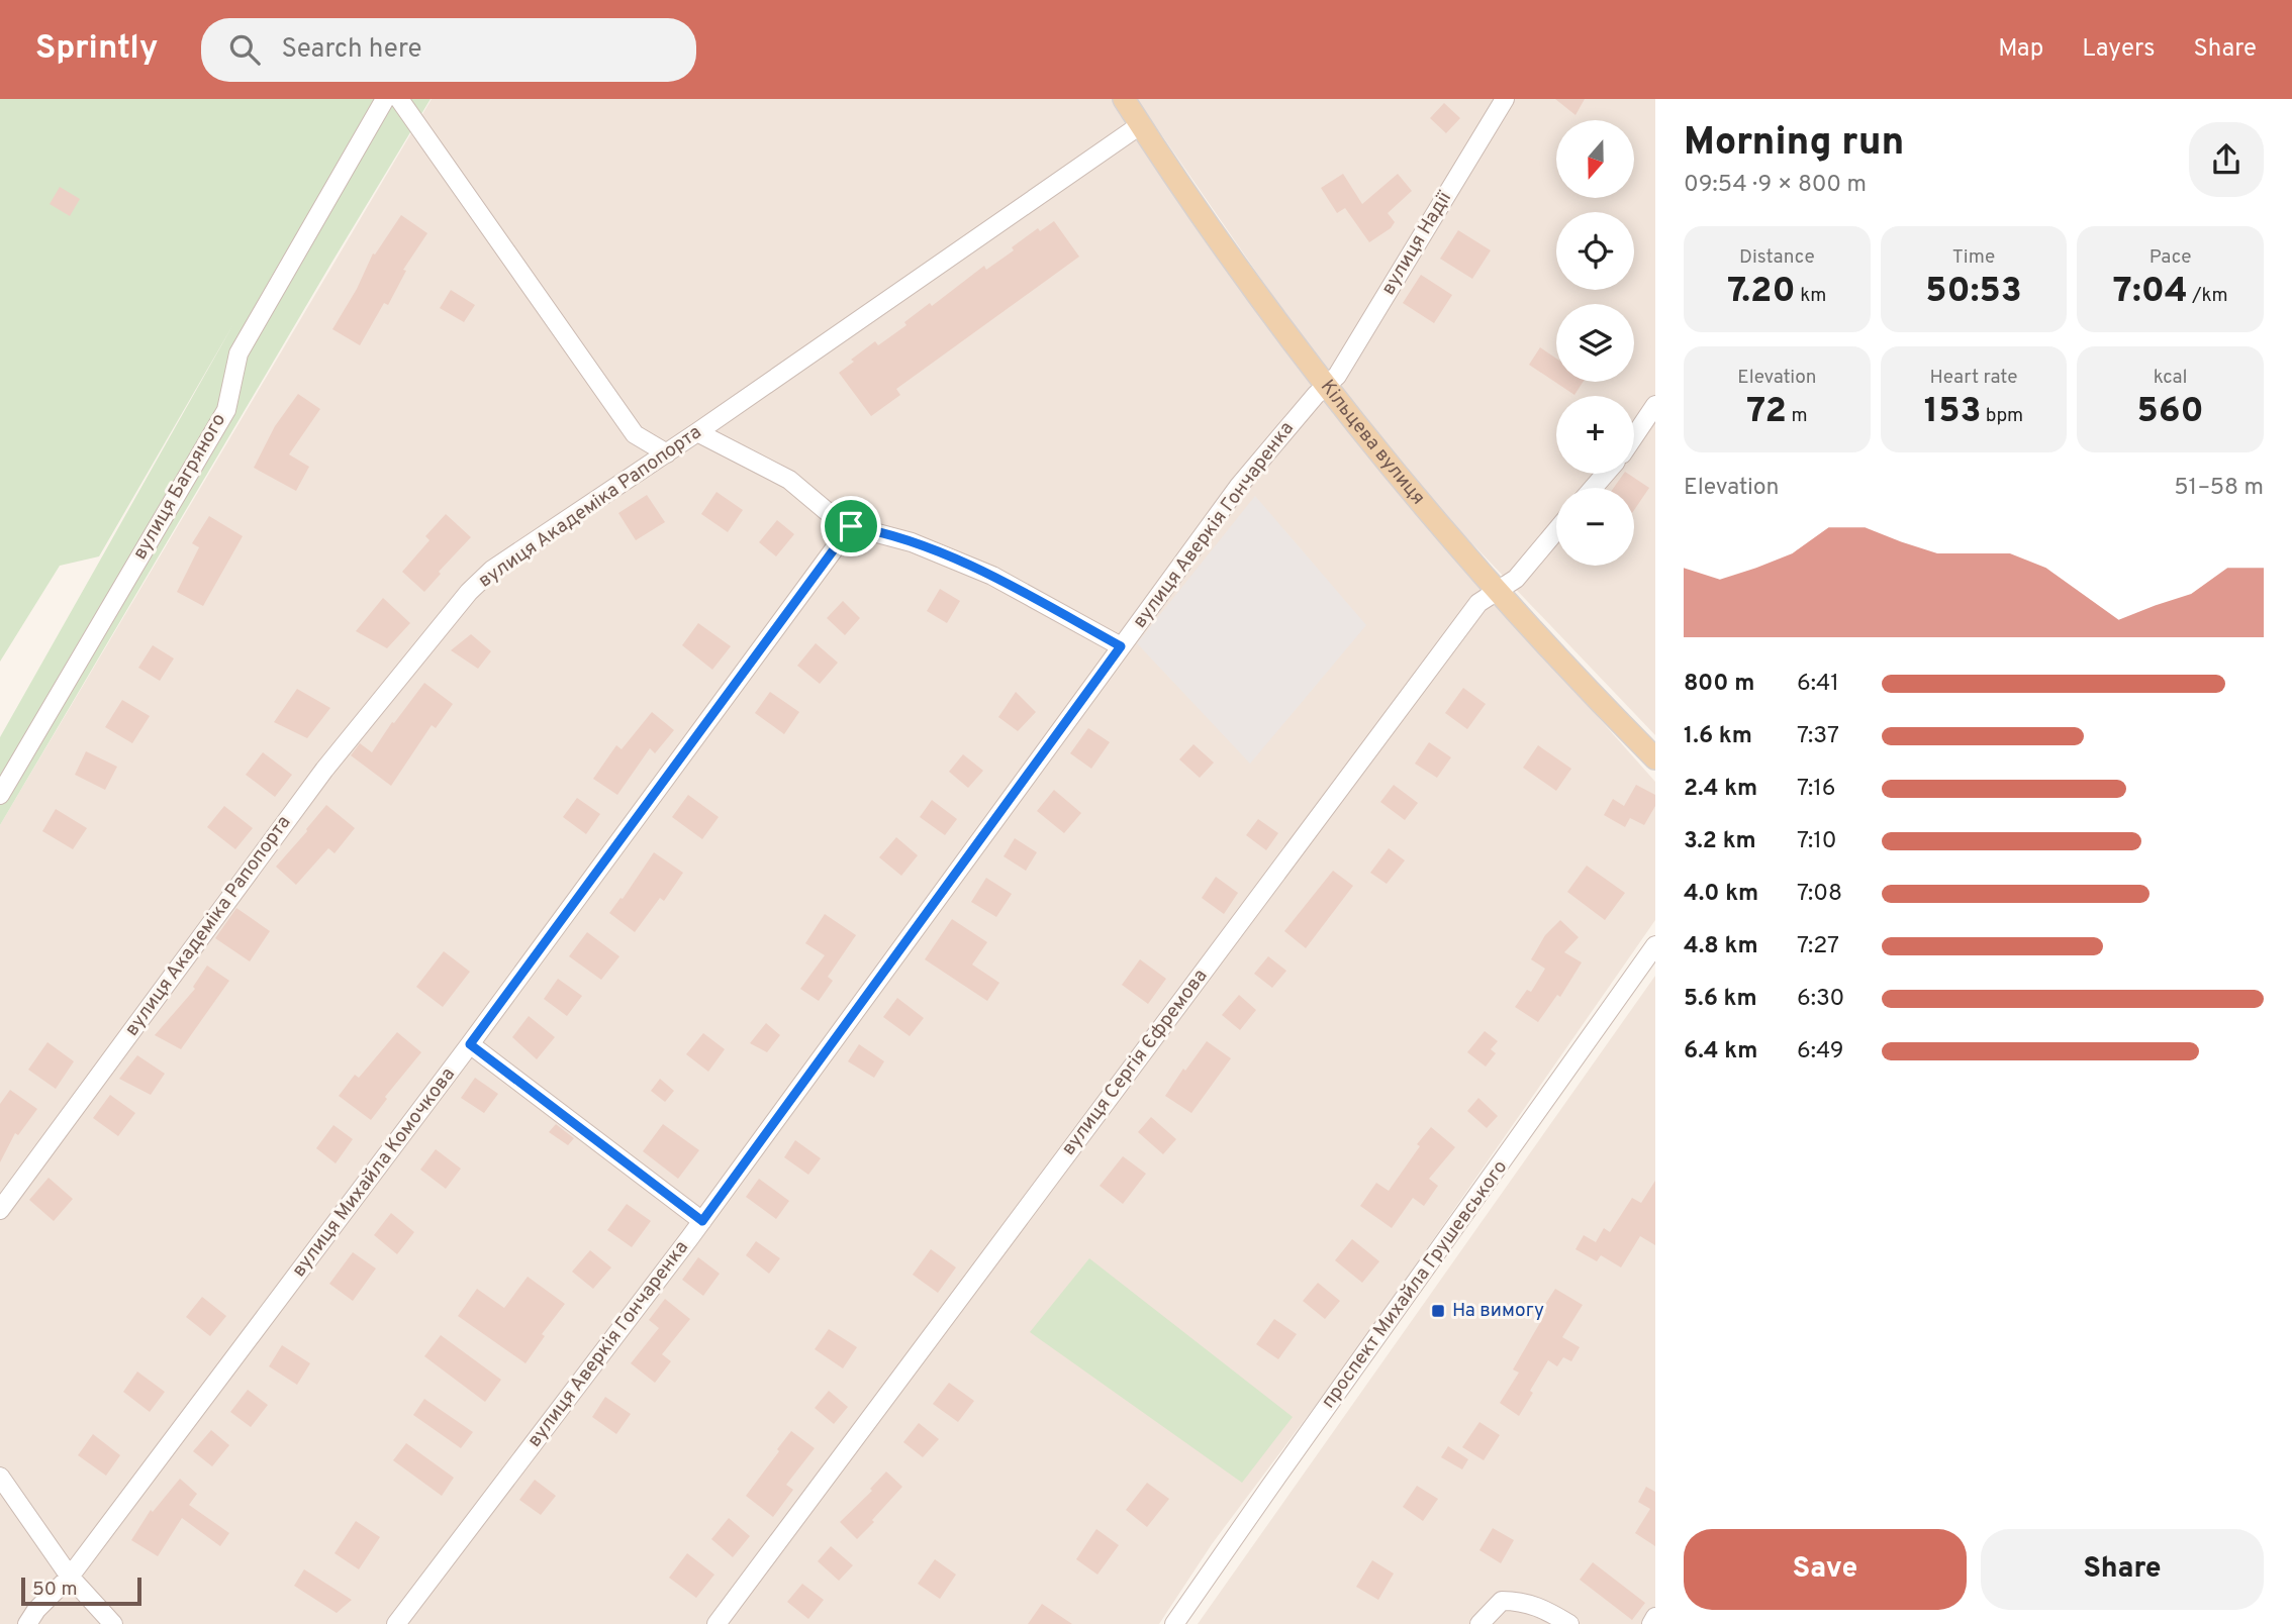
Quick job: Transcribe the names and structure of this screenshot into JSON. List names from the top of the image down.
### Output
{
  "streets": {
    "main road": ["Кільцева вулиця"],
    "street": [
      "вулиця Надії",
      "вулиця Багряного",
      "вулиця Академіка Рапопорта",
      "вулиця Аверкія Гончаренка",
      "вулиця Сергія Єфремова",
      "вулиця Михайла Комочкова",
      "проспект Михайла Грушевського"
    ]
  },
  "crossings": [
    ["вулиця Надії", "Кільцева вулиця"],
    ["вулиця Надії", "вулиця Аверкія Гончаренка"],
    ["Кільцева вулиця", "вулиця Академіка Рапопорта"],
    ["Кільцева вулиця", "вулиця Аверкія Гончаренка"],
    ["Кільцева вулиця", "вулиця Сергія Єфремова"]
  ],
  "places": {
    "transit": ["На вимогу"]
  },
  "scale_bar": "50 m",
  "north": "bottom",
  "page": {
    "header": "Sprintly",
    "search": "Search here",
    "nav": ["Map", "Layers", "Share"],
    "heading": ["Morning run", "09:54 · 9 × 800 m"],
    "map_buttons": ["+", "−"],
    "stats": [
      ["Distance", "7.20 km"],
      ["Time", "50:53"],
      ["Pace", "7:04 /km"],
      ["Elevation", "72 m"],
      ["Heart rate", "153 bpm"],
      ["kcal", "560"]
    ],
    "chart": ["Elevation", "51–58 m"],
    "list": [
      {
        "name": "800 m",
        "note": "6:41"
      },
      {
        "name": "1.6 km",
        "note": "7:37"
      },
      {
        "name": "2.4 km",
        "note": "7:16"
      },
      {
        "name": "3.2 km",
        "note": "7:10"
      },
      {
        "name": "4.0 km",
        "note": "7:08"
      },
      {
        "name": "4.8 km",
        "note": "7:27"
      },
      {
        "name": "5.6 km",
        "note": "6:30"
      },
      {
        "name": "6.4 km",
        "note": "6:49"
      }
    ],
    "buttons": ["Save", "Share"],
    "scale": "50 m"
  }
}
